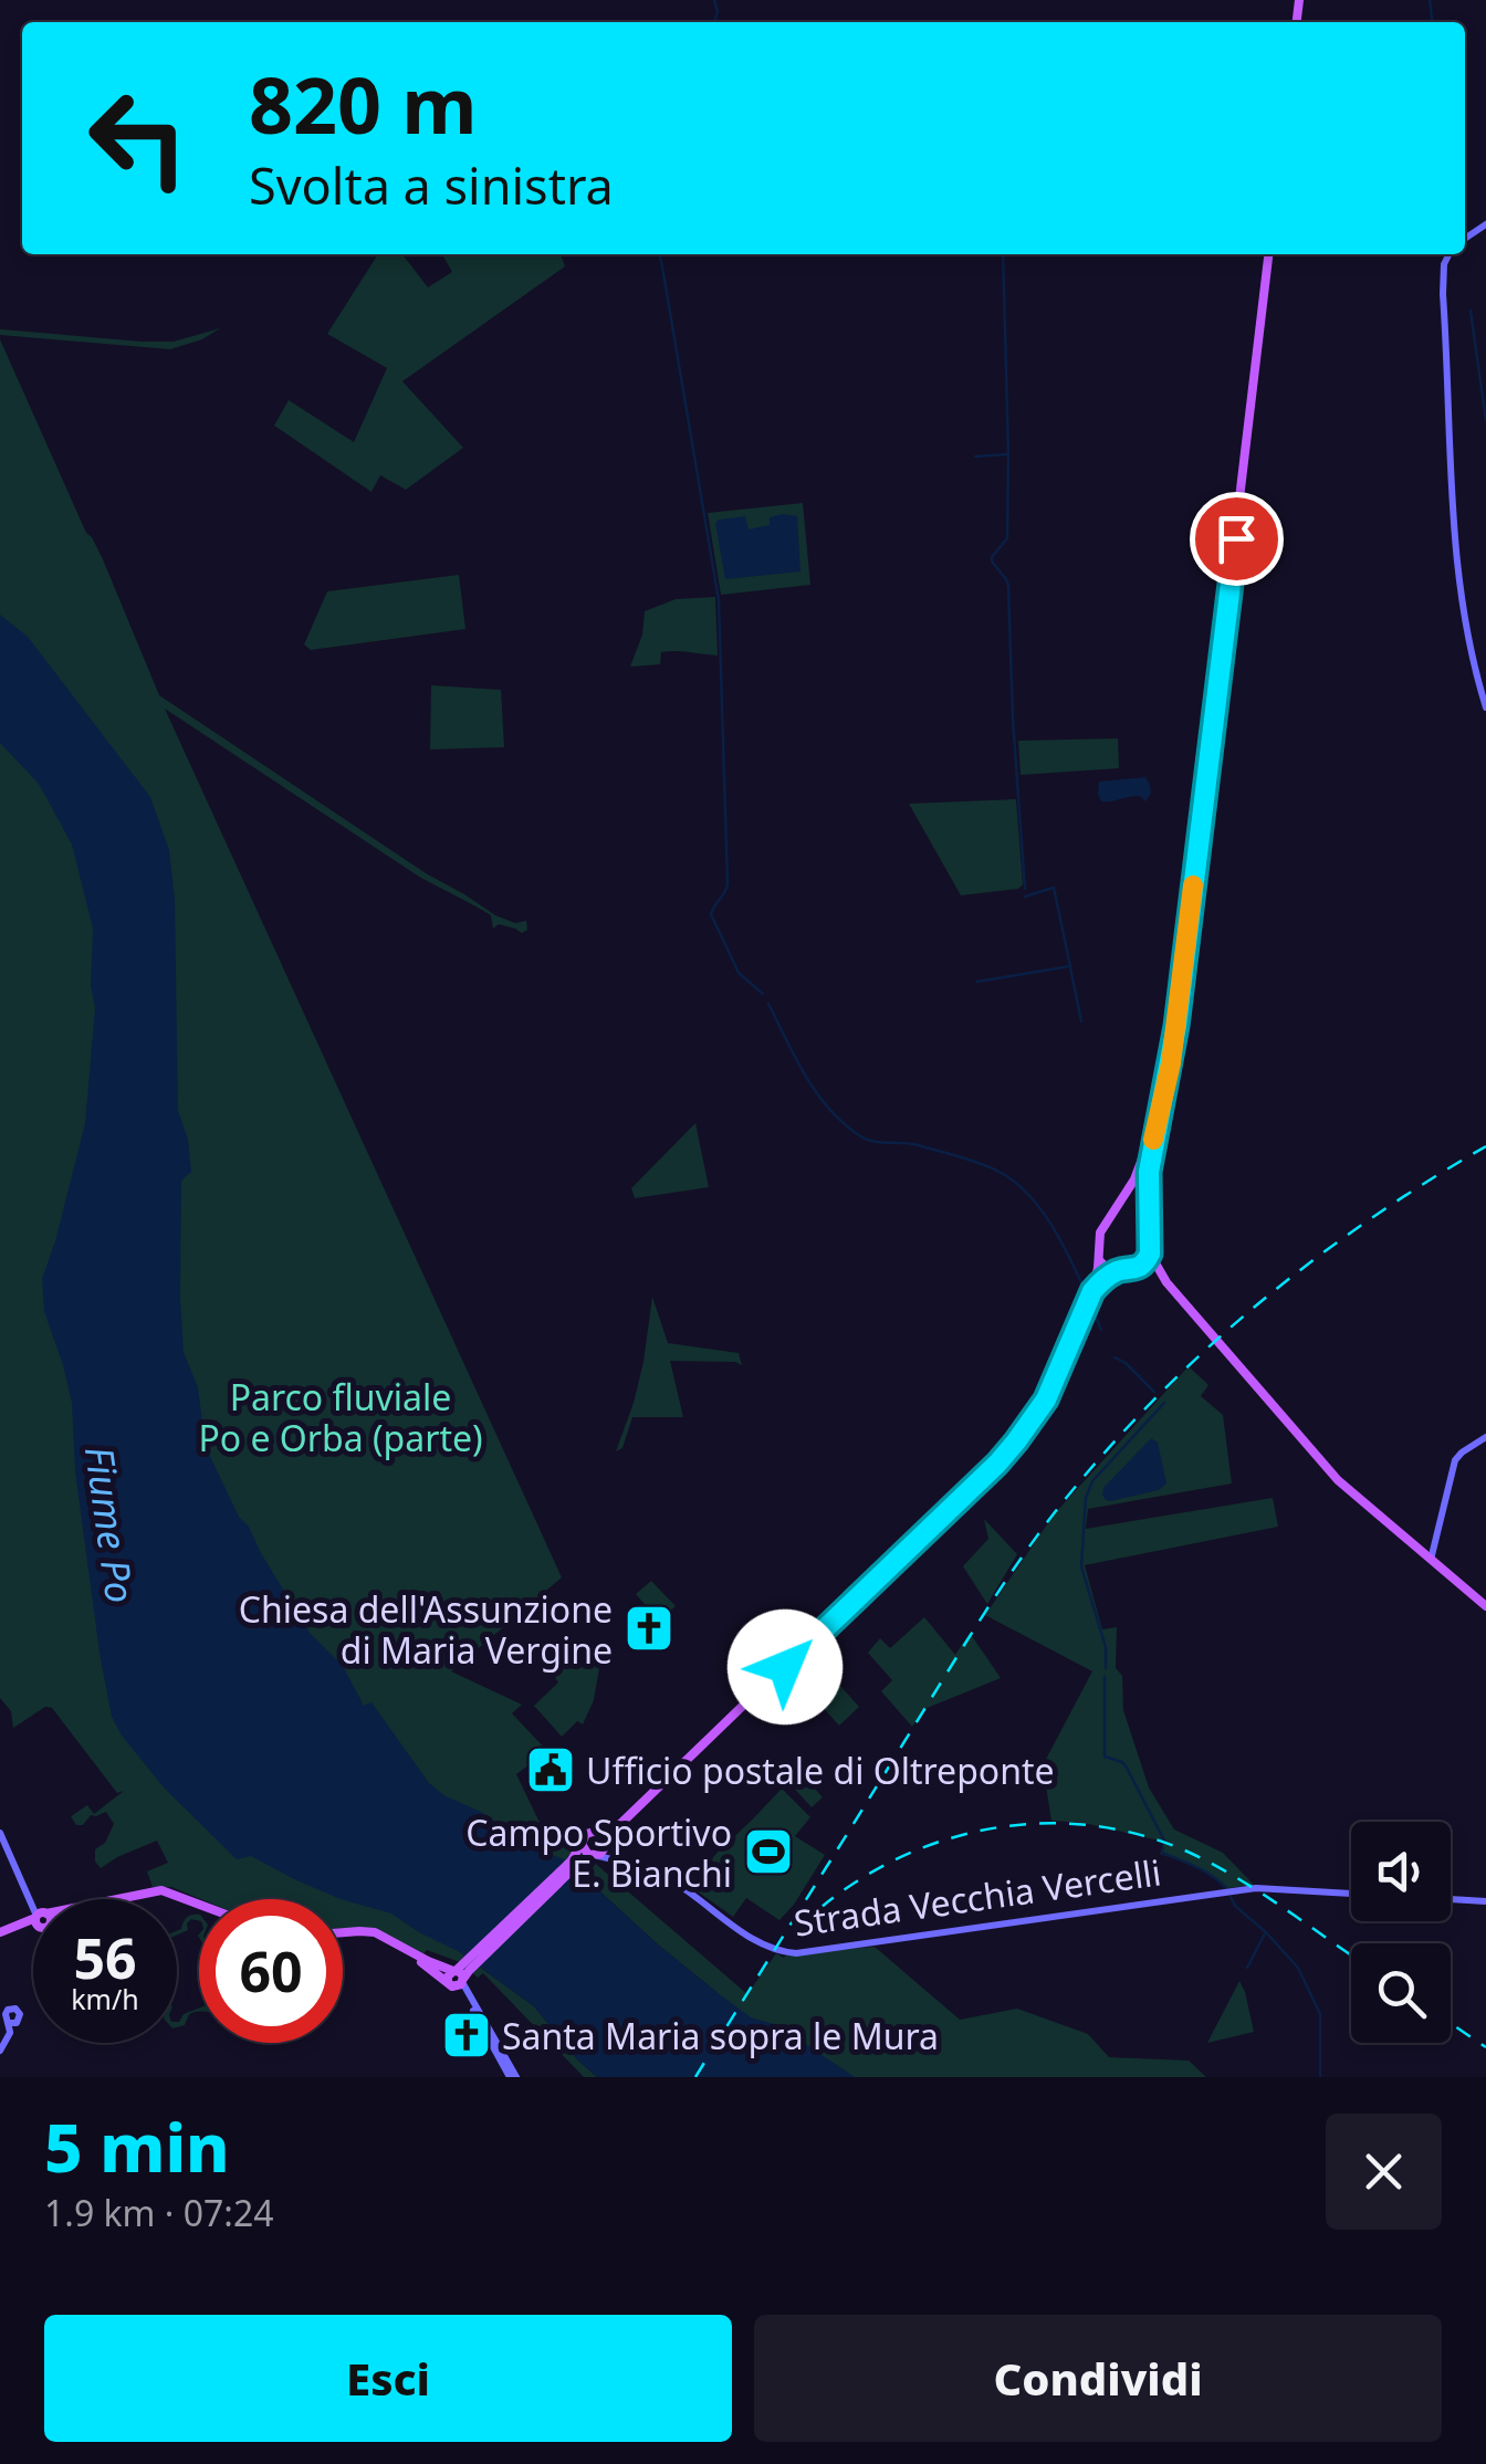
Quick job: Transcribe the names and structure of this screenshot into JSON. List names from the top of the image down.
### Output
{
  "streets": {
    "street": ["Strada Vecchia Vercelli"]
  },
  "water": ["Fiume Po"],
  "parks": ["Parco fluviale Po e Orba (parte)"],
  "places": {
    "church": ["Chiesa dell'Assunzione di Maria Vergine", "Santa Maria sopra le Mura"],
    "public building": ["Ufficio postale di Oltreponte"],
    "sports": ["Campo Sportivo E. Bianchi"]
  },
  "page": {
    "turn": ["820 m", "Svolta a sinistra"],
    "speed": "56 km/h",
    "limit": "60",
    "heading": ["5 min", "1.9 km · 07:24"],
    "buttons": ["Esci", "Condividi"]
  }
}
